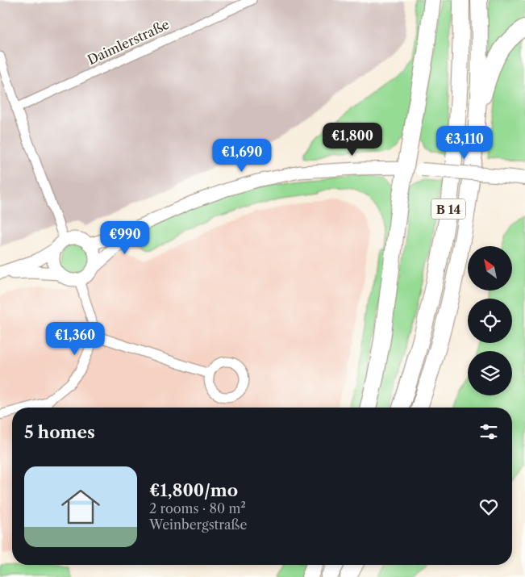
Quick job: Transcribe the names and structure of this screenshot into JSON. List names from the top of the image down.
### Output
{
  "streets": {
    "highway": ["B 14"],
    "street": ["Daimlerstraße"]
  },
  "north": "top left",
  "page": {
    "price": [
      "€1,800",
      "€3,110",
      "€1,690",
      "€990",
      "€1,360"
    ],
    "heading": "5 homes",
    "list": [
      {
        "name": "€1,800/mo",
        "note": "2 rooms · 80 m² · Weinbergstraße"
      }
    ]
  }
}
